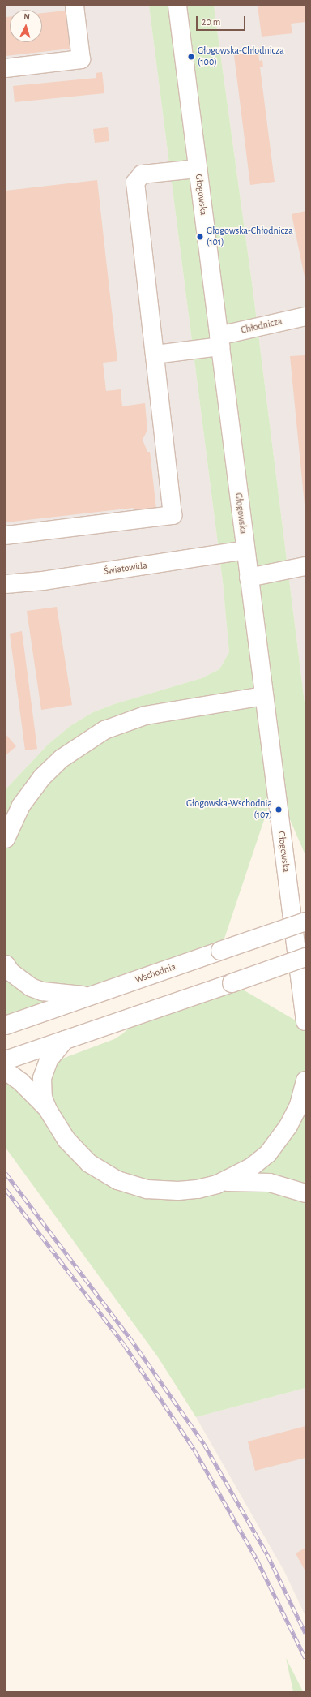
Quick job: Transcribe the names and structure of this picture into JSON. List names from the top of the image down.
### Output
{
  "streets": {
    "street": [
      "Głogowska",
      "Chłodnicza",
      "Światowida",
      "Wschodnia"
    ]
  },
  "crossings": [
    ["Głogowska", "Chłodnicza"],
    ["Głogowska", "Światowida"]
  ],
  "places": ["Głogowska-Chłodnicza (100)", "Głogowska-Chłodnicza (101)", "Głogowska-Wschodnia (107)"],
  "scale_bar": "20 m",
  "north": "top"
}
